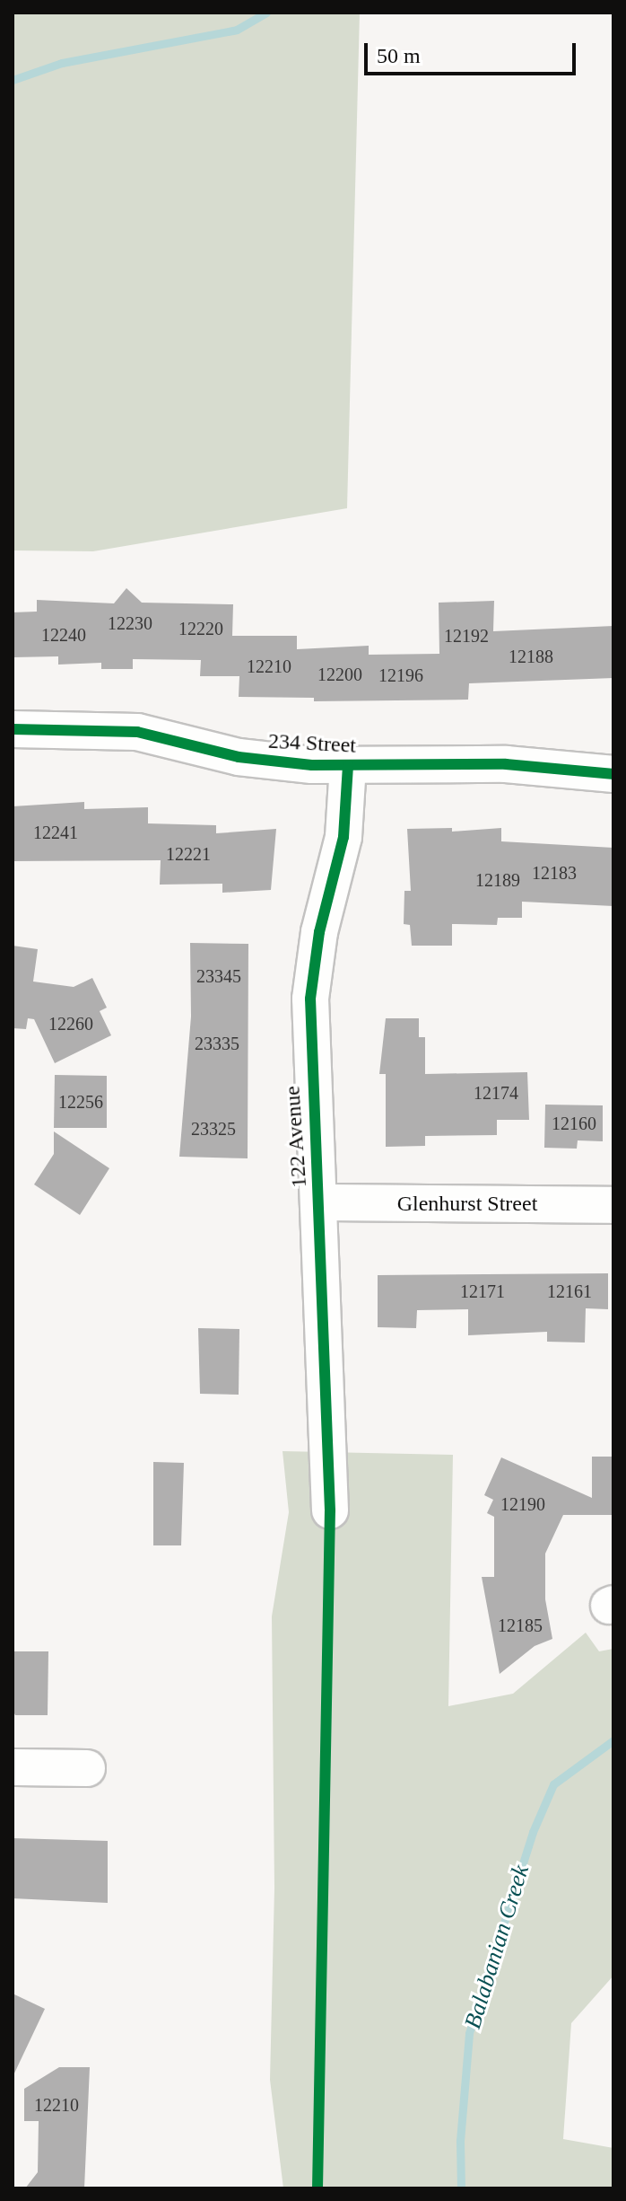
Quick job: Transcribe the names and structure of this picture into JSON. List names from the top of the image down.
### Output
{
  "streets": {
    "street": ["234 Street", "122 Avenue", "Glenhurst Street"]
  },
  "crossings": [
    ["234 Street", "122 Avenue"],
    ["122 Avenue", "Glenhurst Street"]
  ],
  "water": ["Balabanian Creek"],
  "house_numbers": [
    "12230",
    "12220",
    "12240",
    "12192",
    "12188",
    "12210",
    "12200",
    "12196",
    "12241",
    "12221",
    "12183",
    "12189",
    "23345",
    "12260",
    "23335",
    "12174",
    "12256",
    "12160",
    "23325",
    "12171",
    "12161",
    "12190",
    "12185",
    "12210"
  ],
  "scale_bar": "50 m"
}
